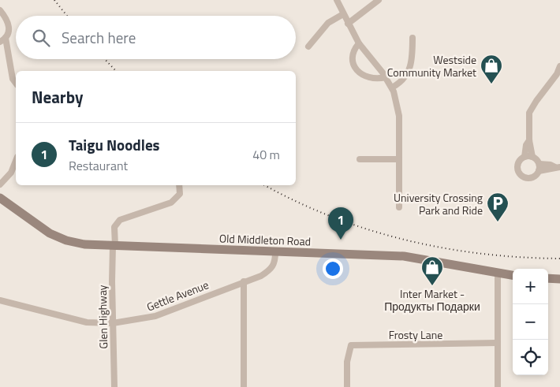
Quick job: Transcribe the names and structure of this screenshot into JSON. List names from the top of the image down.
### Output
{
  "streets": {
    "street": [
      "Old Middleton Road",
      "Gettle Avenue",
      "Glen Highway",
      "Frosty Lane"
    ]
  },
  "crossings": [
    ["Old Middleton Road", "Gettle Avenue"],
    ["Old Middleton Road", "Glen Highway"],
    ["Gettle Avenue", "Glen Highway"]
  ],
  "places": {
    "shop": ["Westside Community Market", "Inter Market - Продукты Подарки"],
    "parking": ["University Crossing Park and Ride"]
  },
  "page": {
    "search": "Search here",
    "heading": "Nearby",
    "list": [
      {
        "mark": "1",
        "name": "Taigu Noodles",
        "note": "Restaurant",
        "value": "40 m"
      }
    ],
    "pins": "1",
    "map_buttons": ["+", "−"]
  }
}
